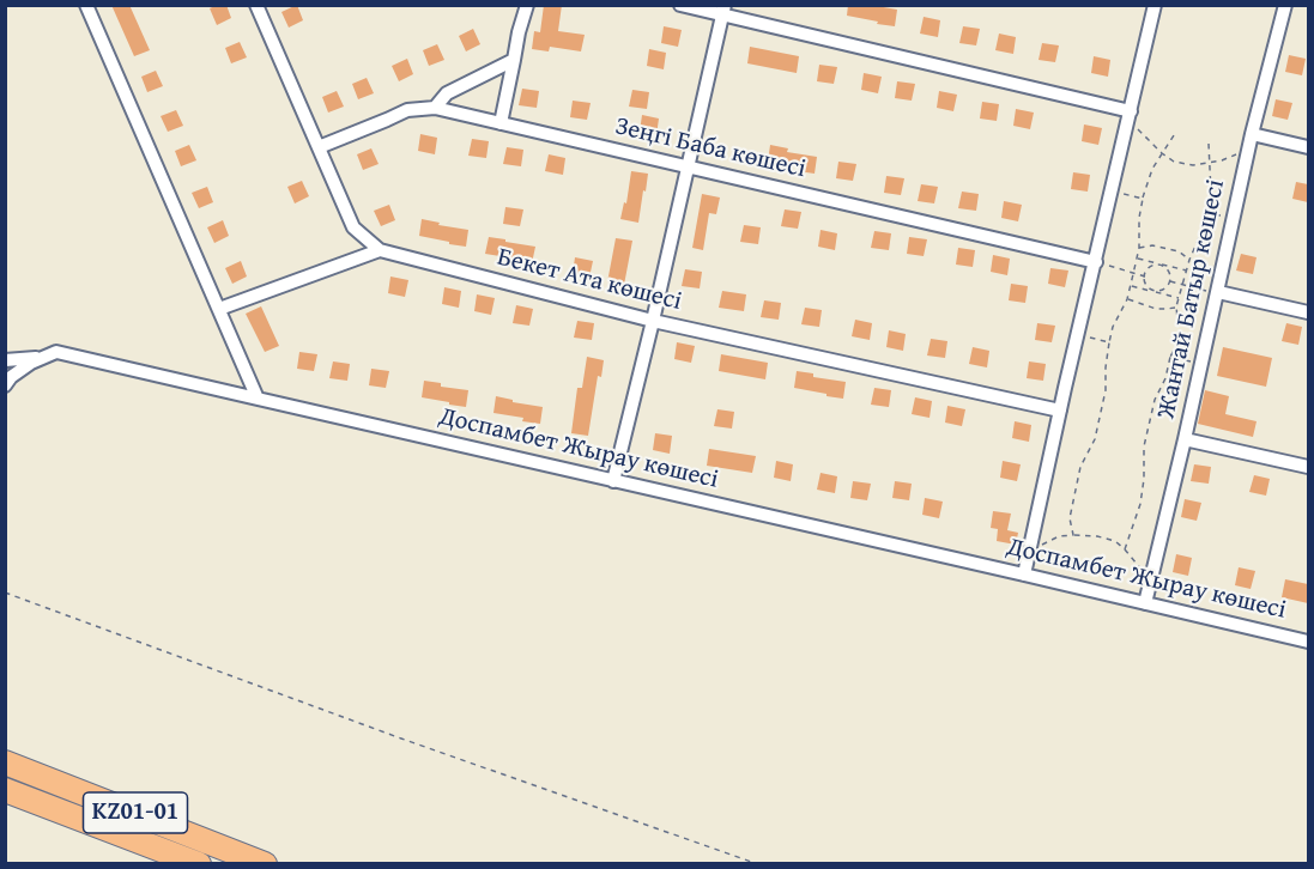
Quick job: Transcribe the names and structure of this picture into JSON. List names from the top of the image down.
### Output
{
  "streets": {
    "highway": ["KZ01-01"],
    "street": [
      "Зеңгі Баба көшесі",
      "Бекет Ата көшесі",
      "Жантай Батыр көшесі",
      "Доспамбет Жырау көшесі"
    ]
  },
  "crossings": [
    ["Зеңгі Баба көшесі", "Бекет Ата көшесі"],
    ["Жантай Батыр көшесі", "Доспамбет Жырау көшесі"]
  ]
}
